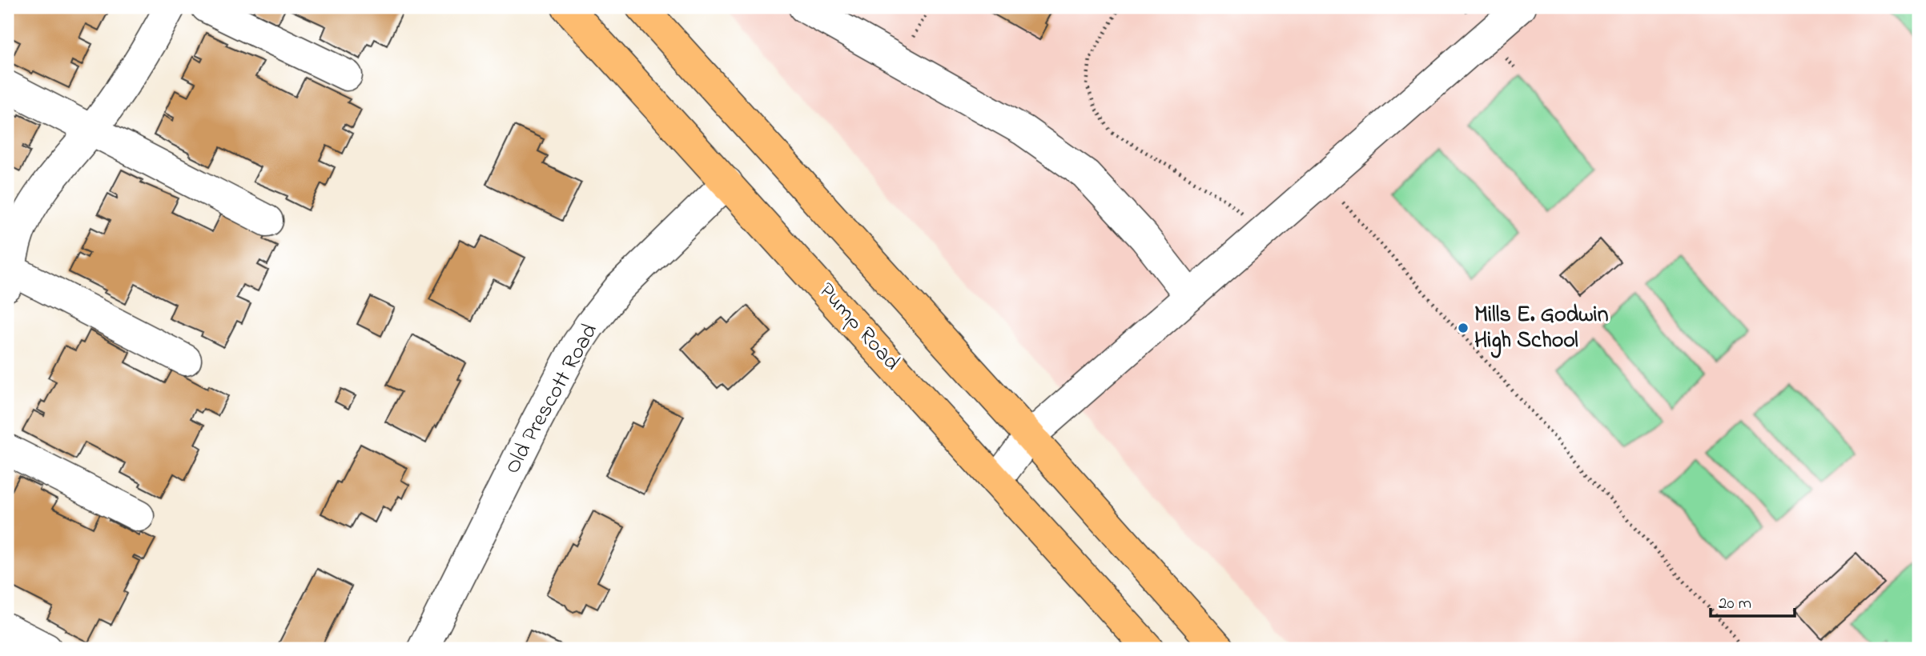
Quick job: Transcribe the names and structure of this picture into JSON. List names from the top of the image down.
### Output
{
  "streets": {
    "main road": ["Pump Road"],
    "street": ["Old Prescott Road"]
  },
  "crossings": [
    ["Pump Road", "Old Prescott Road"]
  ],
  "places": ["Mills E. Godwin High School"],
  "scale_bar": "20 m"
}
